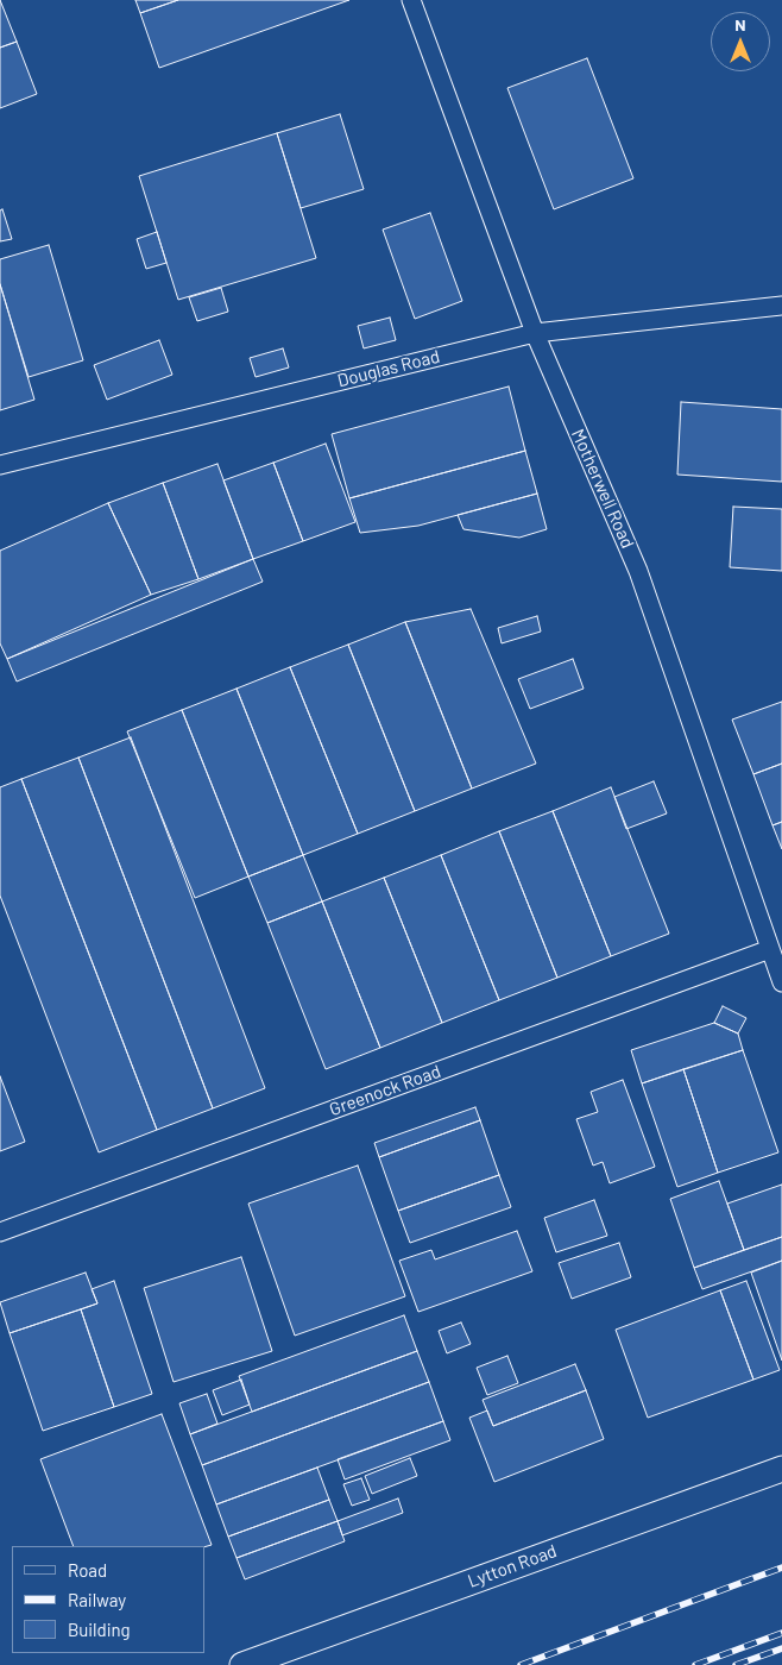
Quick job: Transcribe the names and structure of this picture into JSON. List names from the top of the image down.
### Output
{
  "streets": {
    "main road": ["Lytton Road"],
    "street": ["Douglas Road", "Motherwell Road", "Greenock Road"]
  },
  "crossings": [
    ["Douglas Road", "Motherwell Road"],
    ["Motherwell Road", "Greenock Road"]
  ],
  "legend": ["Road", "Railway", "Building"],
  "north": "top"
}
